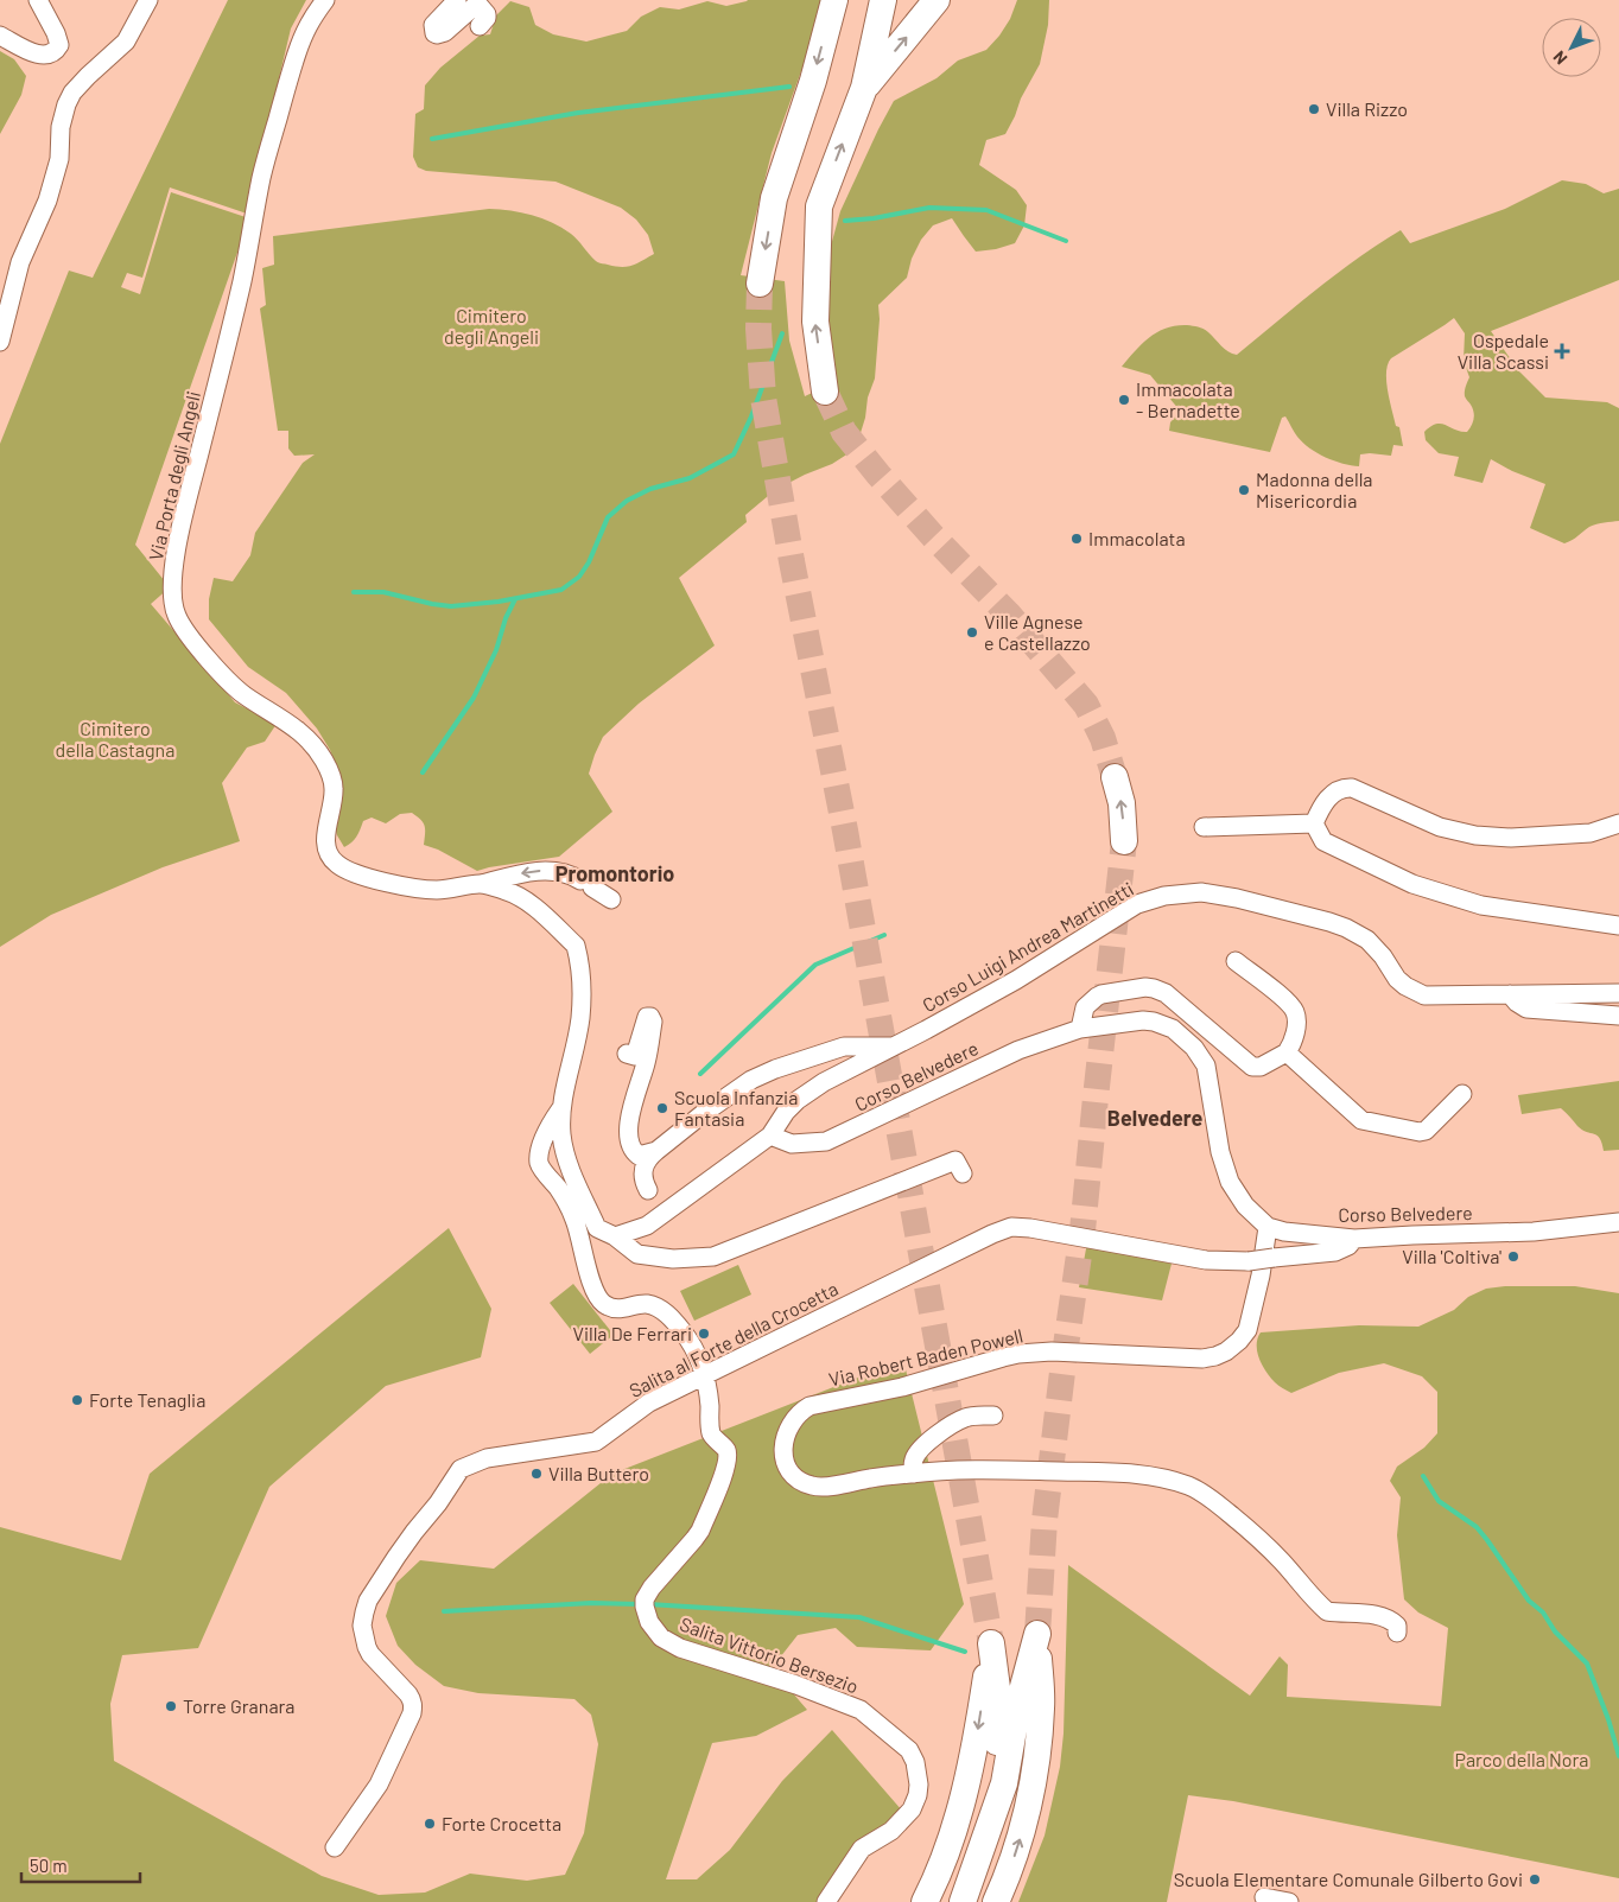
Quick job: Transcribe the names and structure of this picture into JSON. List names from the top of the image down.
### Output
{
  "streets": {
    "street": [
      "Via Porta degli Angeli",
      "Corso Luigi Andrea Martinetti",
      "Corso Belvedere",
      "Salita al Forte della Crocetta",
      "Via Robert Baden Powell",
      "Salita Vittorio Bersezio"
    ]
  },
  "crossings": [
    ["Via Porta degli Angeli", "Salita Vittorio Bersezio"],
    ["Corso Luigi Andrea Martinetti", "Corso Belvedere"],
    ["Corso Belvedere", "Salita al Forte della Crocetta"],
    ["Corso Belvedere", "Via Robert Baden Powell"],
    ["Salita al Forte della Crocetta", "Salita Vittorio Bersezio"]
  ],
  "districts": ["Promontorio", "Belvedere"],
  "parks": ["Cimitero degli Angeli", "Cimitero della Castagna", "Parco della Nora"],
  "places": {
    "other": [
      "Villa Rizzo",
      "Immacolata - Bernadette",
      "Madonna della Misericordia",
      "Immacolata",
      "Ville Agnese e Castellazzo",
      "Scuola Infanzia Fantasia",
      "Villa 'Coltiva'",
      "Villa De Ferrari",
      "Forte Tenaglia",
      "Villa Buttero",
      "Torre Granara",
      "Forte Crocetta",
      "Scuola Elementare Comunale Gilberto Govi"
    ],
    "health": ["Ospedale Villa Scassi"]
  },
  "scale_bar": "50 m",
  "north": "bottom left"
}
